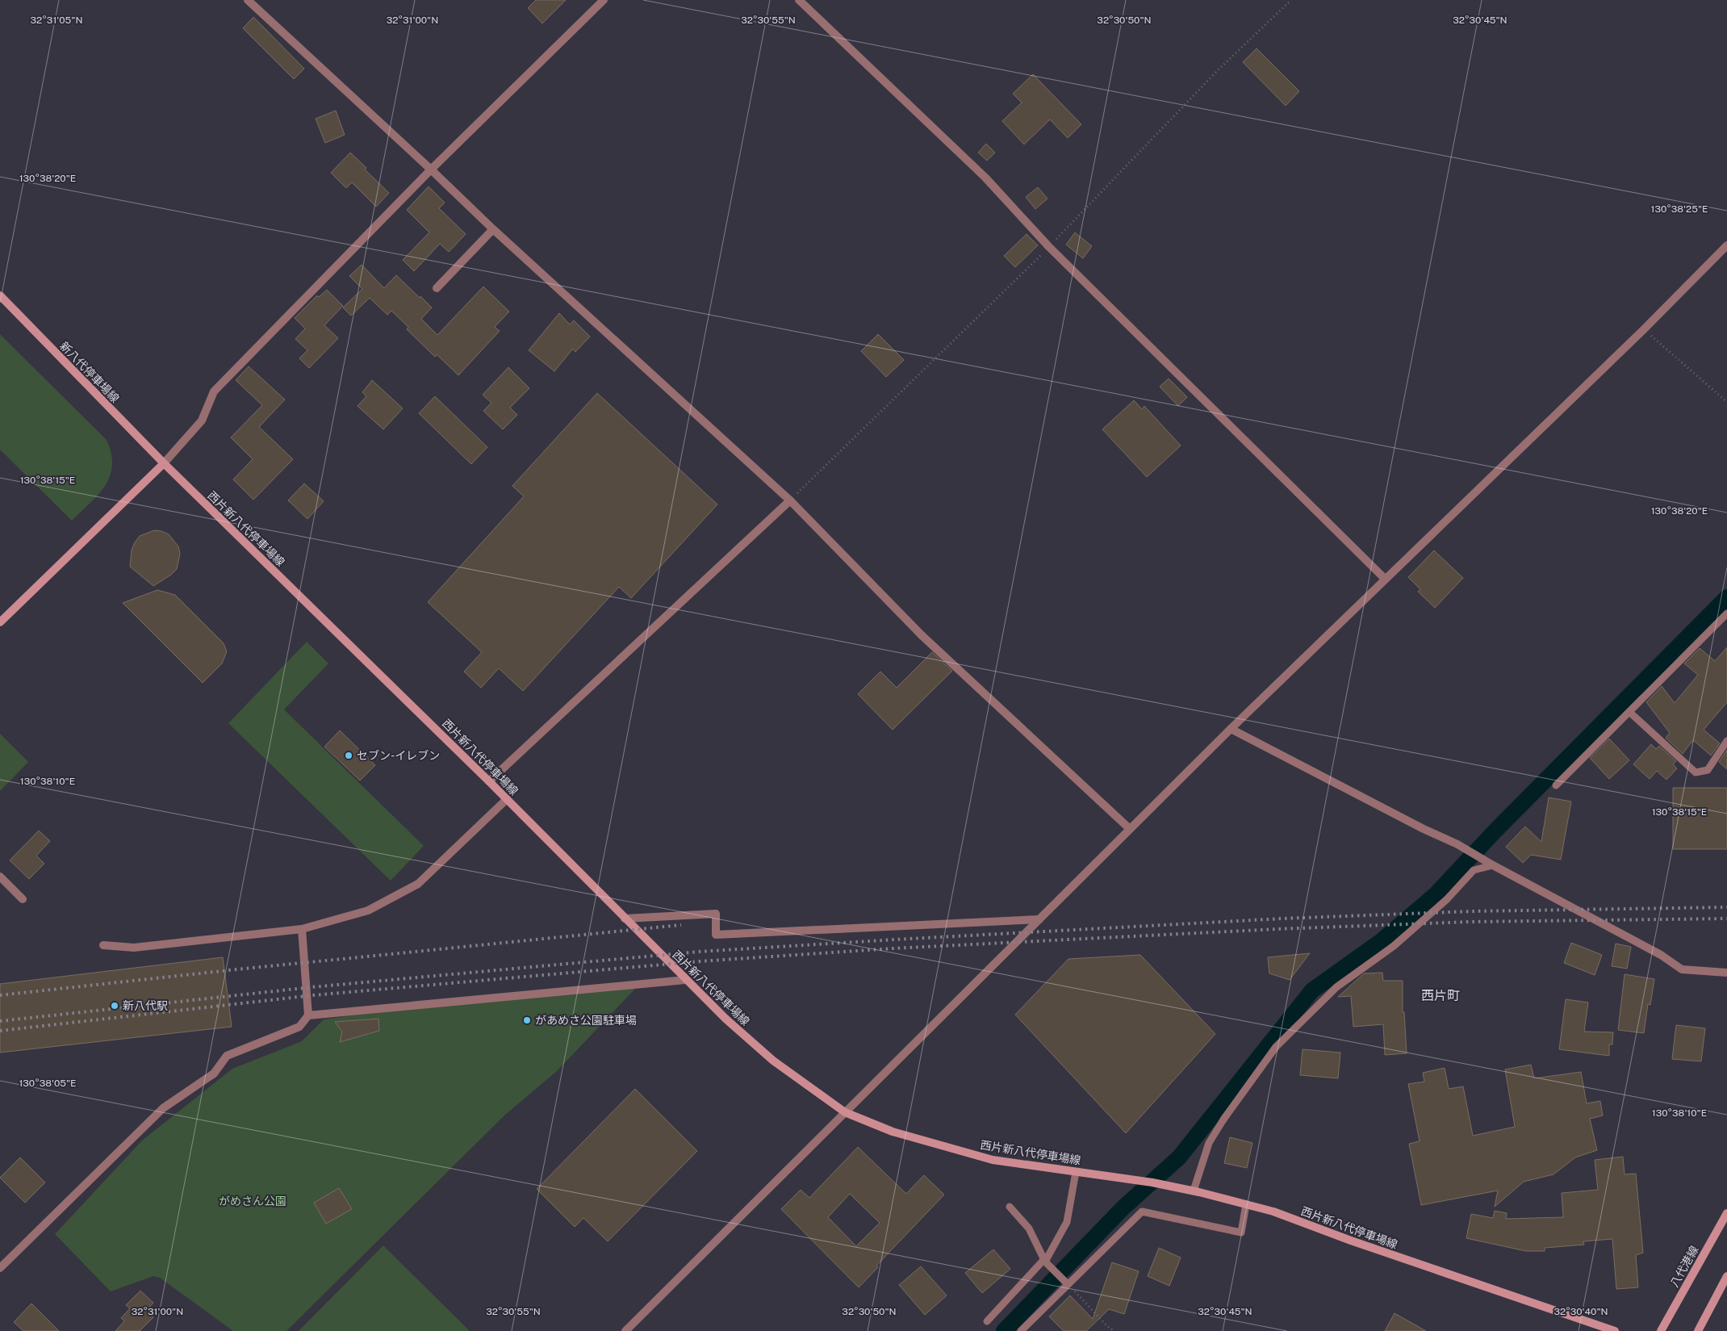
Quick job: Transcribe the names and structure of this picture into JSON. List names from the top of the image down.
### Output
{
  "streets": {
    "main road": ["新八代停車場線", "西片新八代停車場線", "八代港線"]
  },
  "crossings": [
    ["新八代停車場線", "西片新八代停車場線"]
  ],
  "districts": ["西片町"],
  "parks": ["がめさん公園"],
  "places": ["セブン-イレブン", "新八代駅", "があめさ公園駐車場"],
  "coordinates": [
    "32°31'05\"N",
    "32°31'00\"N",
    "32°30'55\"N",
    "32°30'50\"N",
    "32°30'45\"N",
    "130°38'20\"E",
    "130°38'25\"E",
    "130°38'15\"E",
    "130°38'10\"E",
    "130°38'05\"E",
    "32°30'40\"N"
  ]
}
